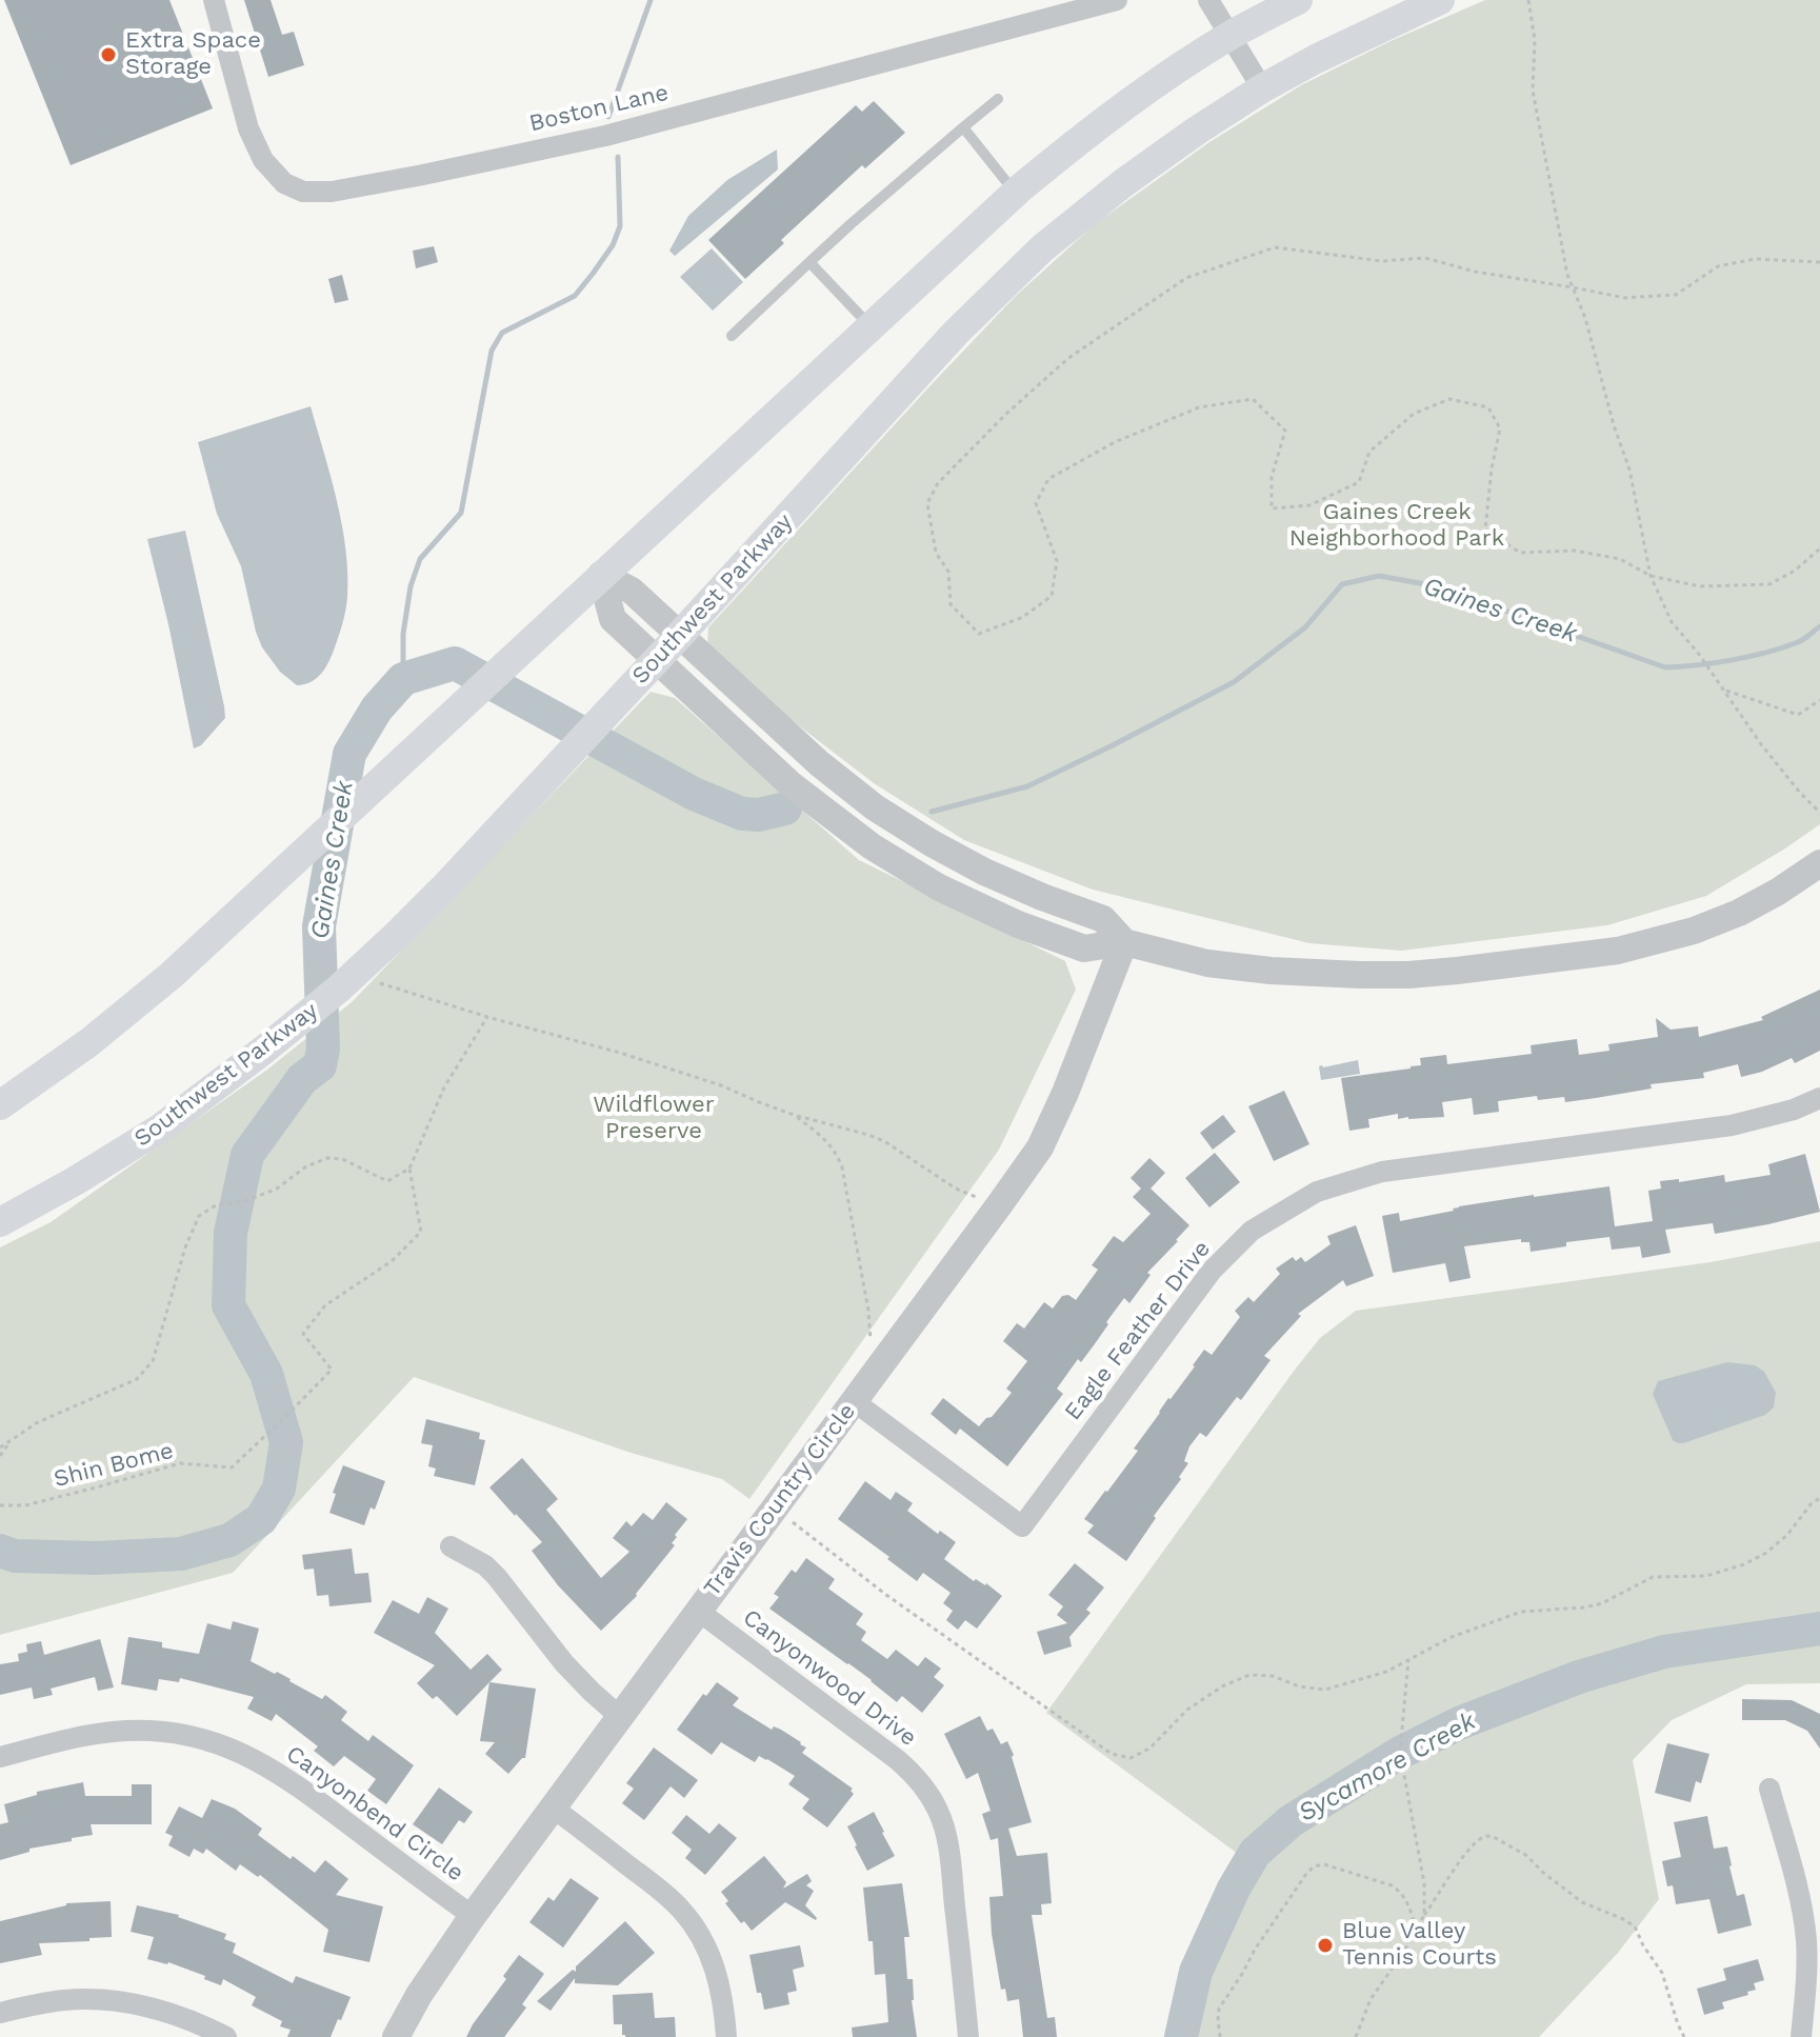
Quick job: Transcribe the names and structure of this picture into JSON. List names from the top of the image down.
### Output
{
  "streets": {
    "main road": ["Southwest Parkway"],
    "street": [
      "Boston Lane",
      "Eagle Feather Drive",
      "Travis Country Circle",
      "Canyonwood Drive",
      "Canyonbend Circle"
    ],
    "path": ["Shin Bome"]
  },
  "crossings": [
    ["Eagle Feather Drive", "Travis Country Circle"],
    ["Travis Country Circle", "Canyonwood Drive"],
    ["Travis Country Circle", "Canyonbend Circle"]
  ],
  "water": ["Gaines Creek", "Sycamore Creek"],
  "parks": ["Gaines Creek Neighborhood Park", "Wildflower Preserve"],
  "places": ["Extra Space Storage", "Blue Valley Tennis Courts"]
}
